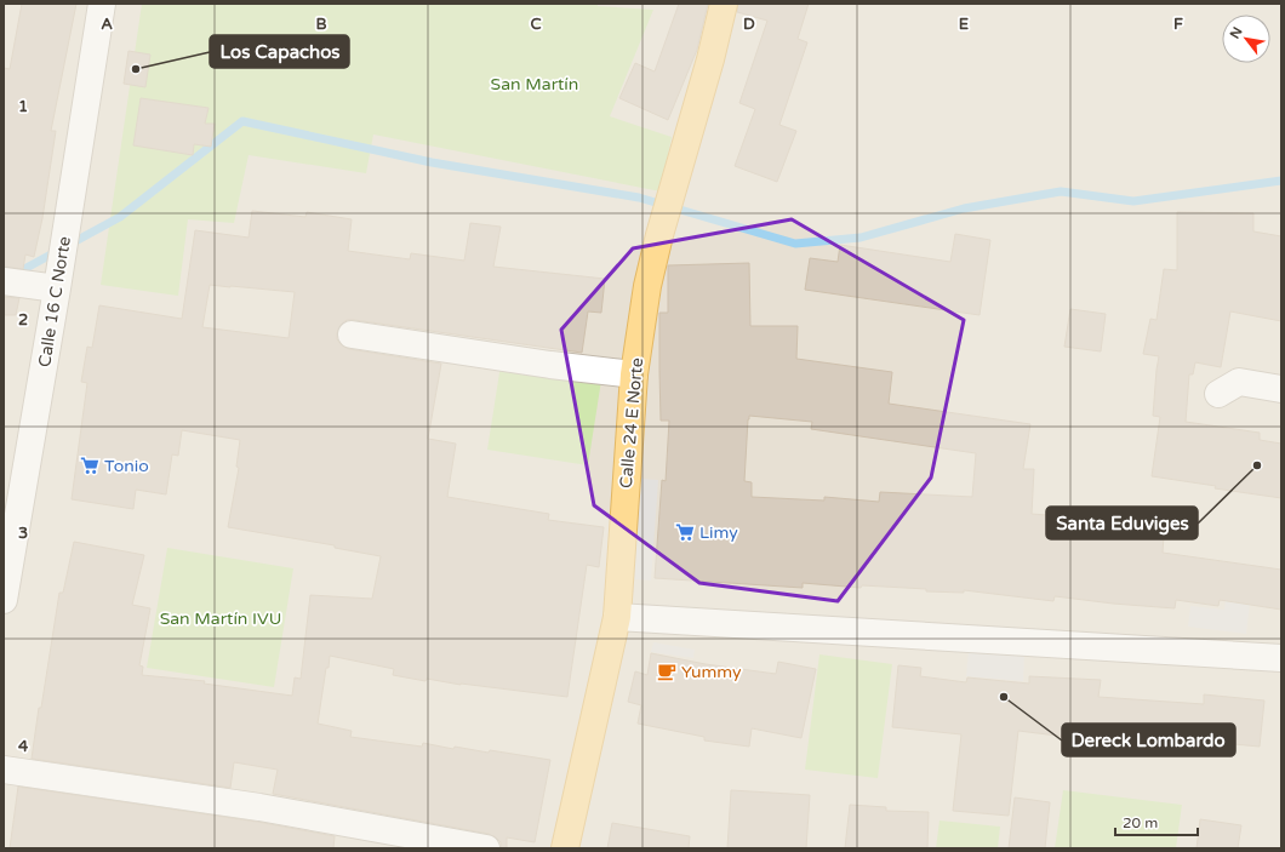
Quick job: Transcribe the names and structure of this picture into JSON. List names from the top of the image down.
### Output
{
  "streets": {
    "main road": ["Calle 24 E Norte"],
    "street": ["Calle 16 C Norte"]
  },
  "parks": ["San Martín", "San Martín IVU"],
  "places": {
    "other": ["Los Capachos", "Santa Eduviges", "Dereck Lombardo"],
    "supermarket": ["Tonio", "Limy"],
    "cafe": ["Yummy"]
  },
  "scale_bar": "20 m",
  "north": "top left",
  "grid": {
    "columns": [
      "A",
      "B",
      "C",
      "D",
      "E",
      "F"
    ],
    "rows": [
      "1",
      "2",
      "3",
      "4"
    ]
  }
}
